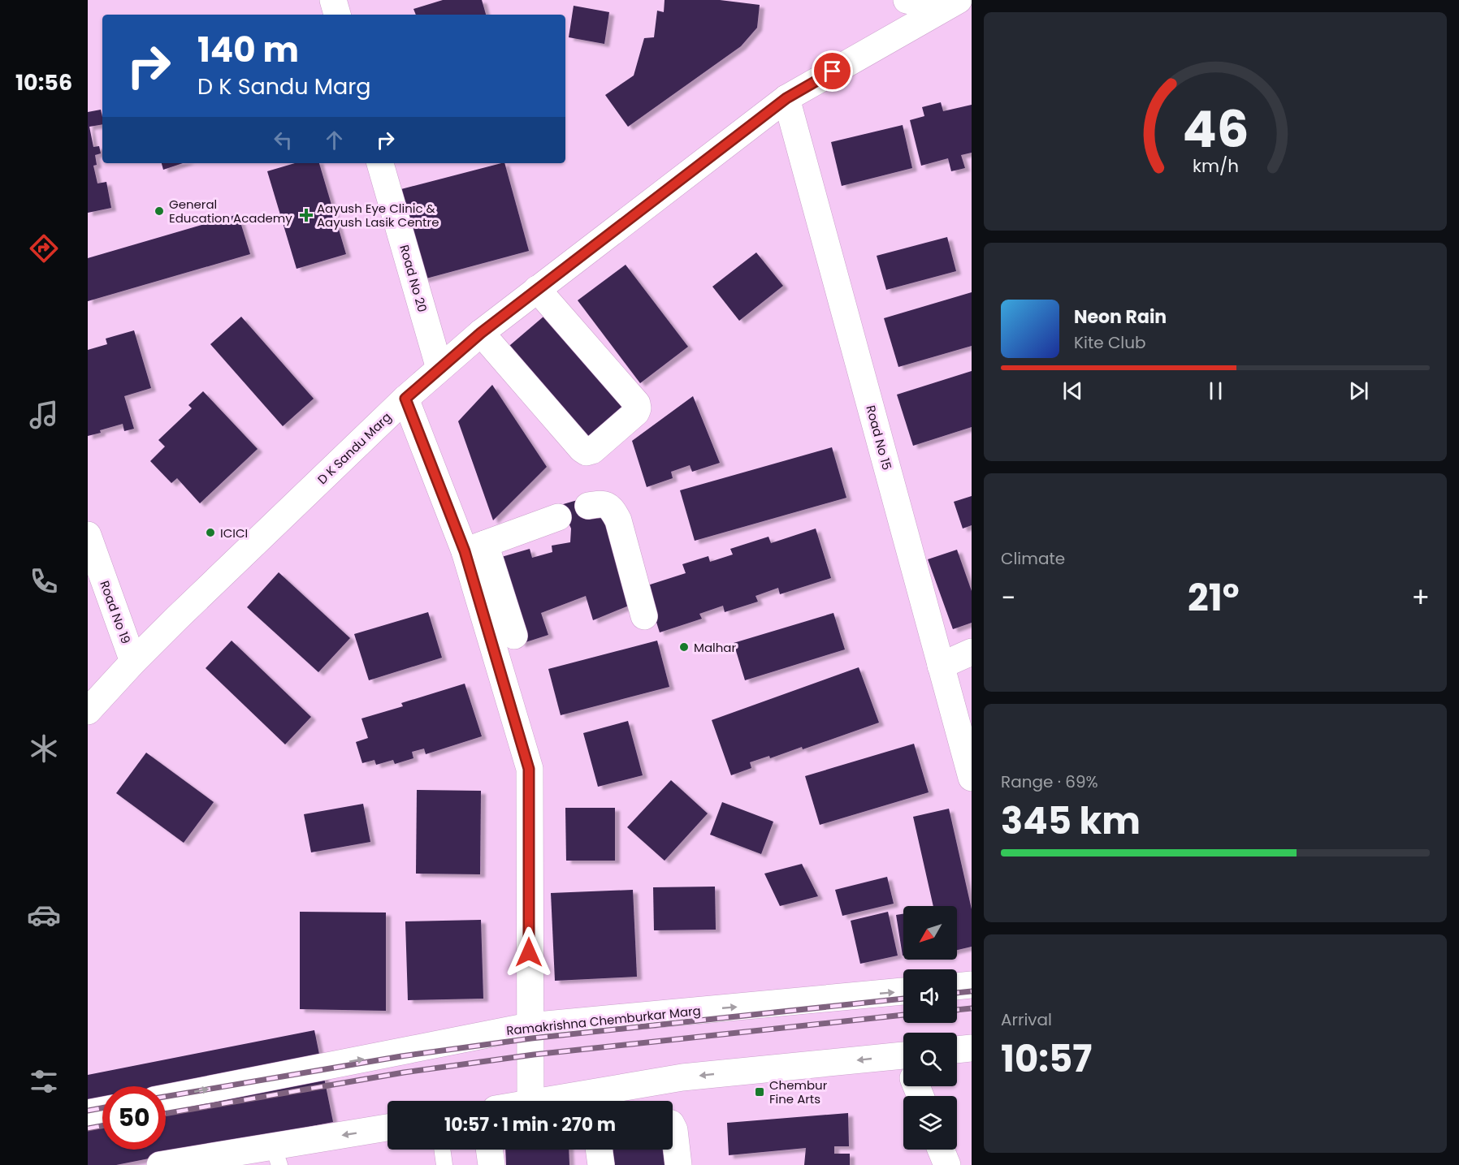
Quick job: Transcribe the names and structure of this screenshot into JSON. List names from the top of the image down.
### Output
{
  "streets": {
    "main road": [
      "Road No 20",
      "Road No 15",
      "D K Sandu Marg",
      "Road No 19",
      "Ramakrishna Chemburkar Marg"
    ]
  },
  "crossings": [
    ["Road No 20", "D K Sandu Marg"],
    ["Road No 15", "D K Sandu Marg"],
    ["D K Sandu Marg", "Road No 19"]
  ],
  "places": {
    "other": ["General Education Academy", "ICICI", "Malhar"],
    "health": ["Aayush Eye Clinic & Aayush Lasik Centre"],
    "transit": ["Chembur Fine Arts"]
  },
  "north": "bottom left",
  "page": {
    "tabs": "10:56",
    "turn": ["140 m", "D K Sandu Marg"],
    "song": ["Neon Rain", "Kite Club"],
    "tile": [
      "Climate",
      ["Range · 69%", "345 km"],
      ["Arrival", "10:57"]
    ],
    "heat": ["−", "21°", "+"],
    "limit": "50",
    "trip": "10:57 · 1 min · 270 m",
    "gauge": ["46", "km/h"]
  }
}
